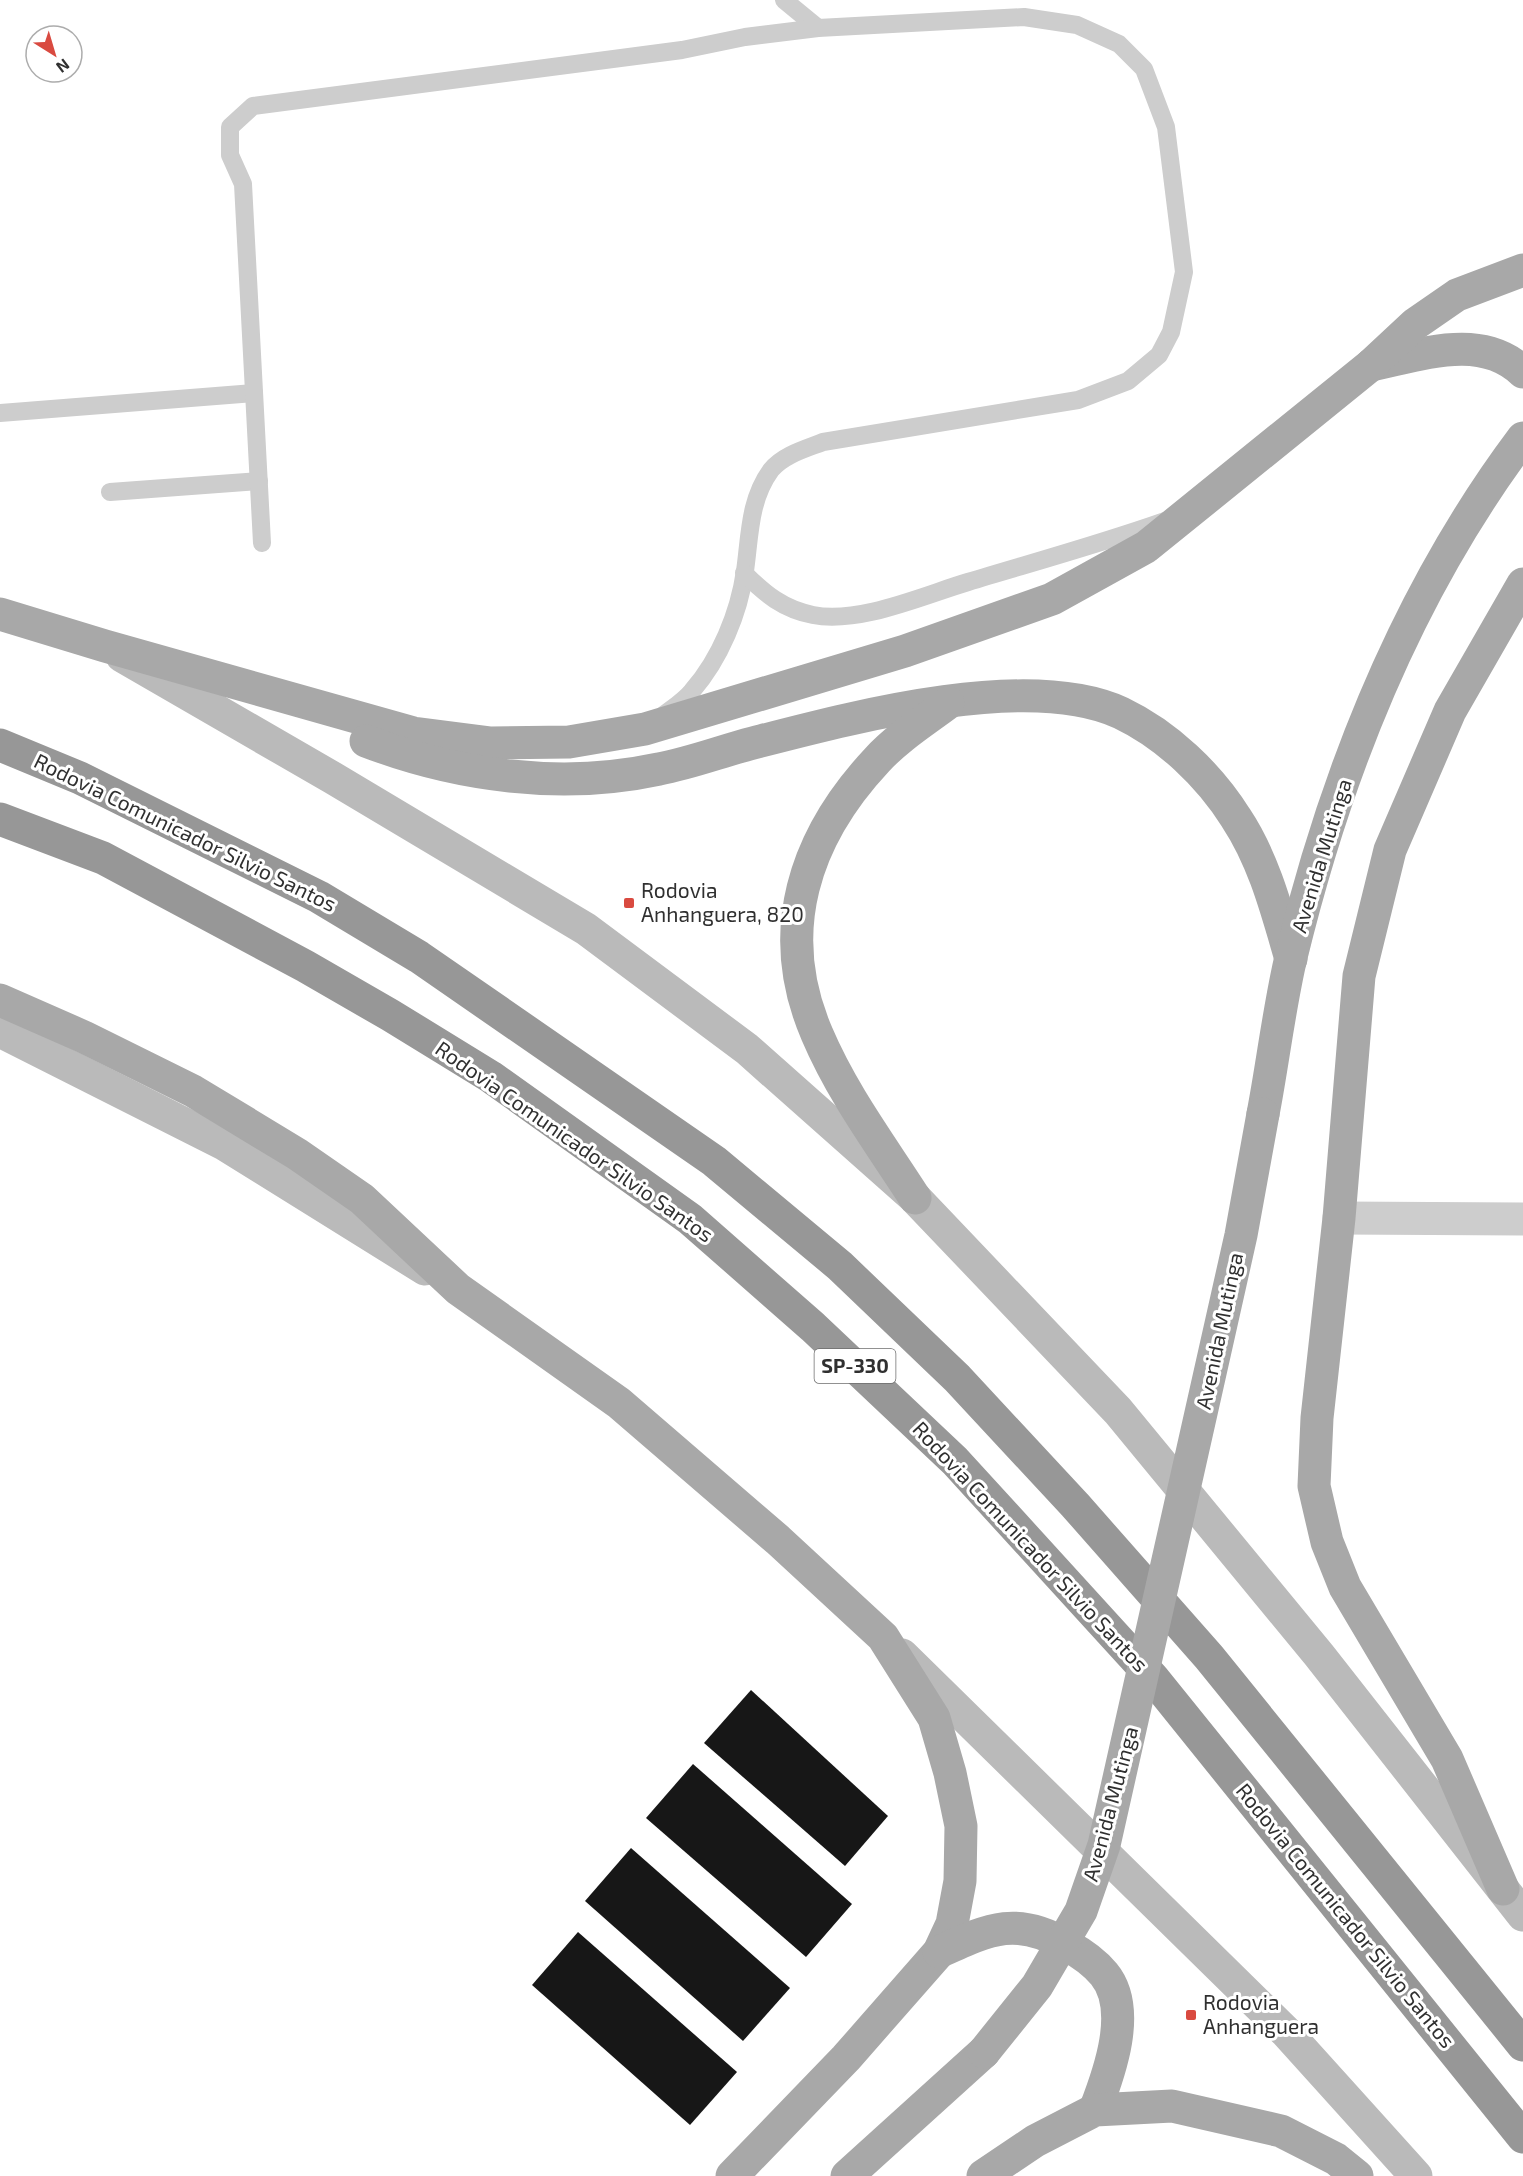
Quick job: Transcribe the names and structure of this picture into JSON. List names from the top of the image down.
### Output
{
  "streets": {
    "highway": ["Rodovia Comunicador Silvio Santos", "SP-330"],
    "main road": ["Avenida Mutinga"]
  },
  "places": {
    "transit": ["Rodovia Anhanguera, 820", "Rodovia Anhanguera"]
  },
  "north": "bottom right"
}
